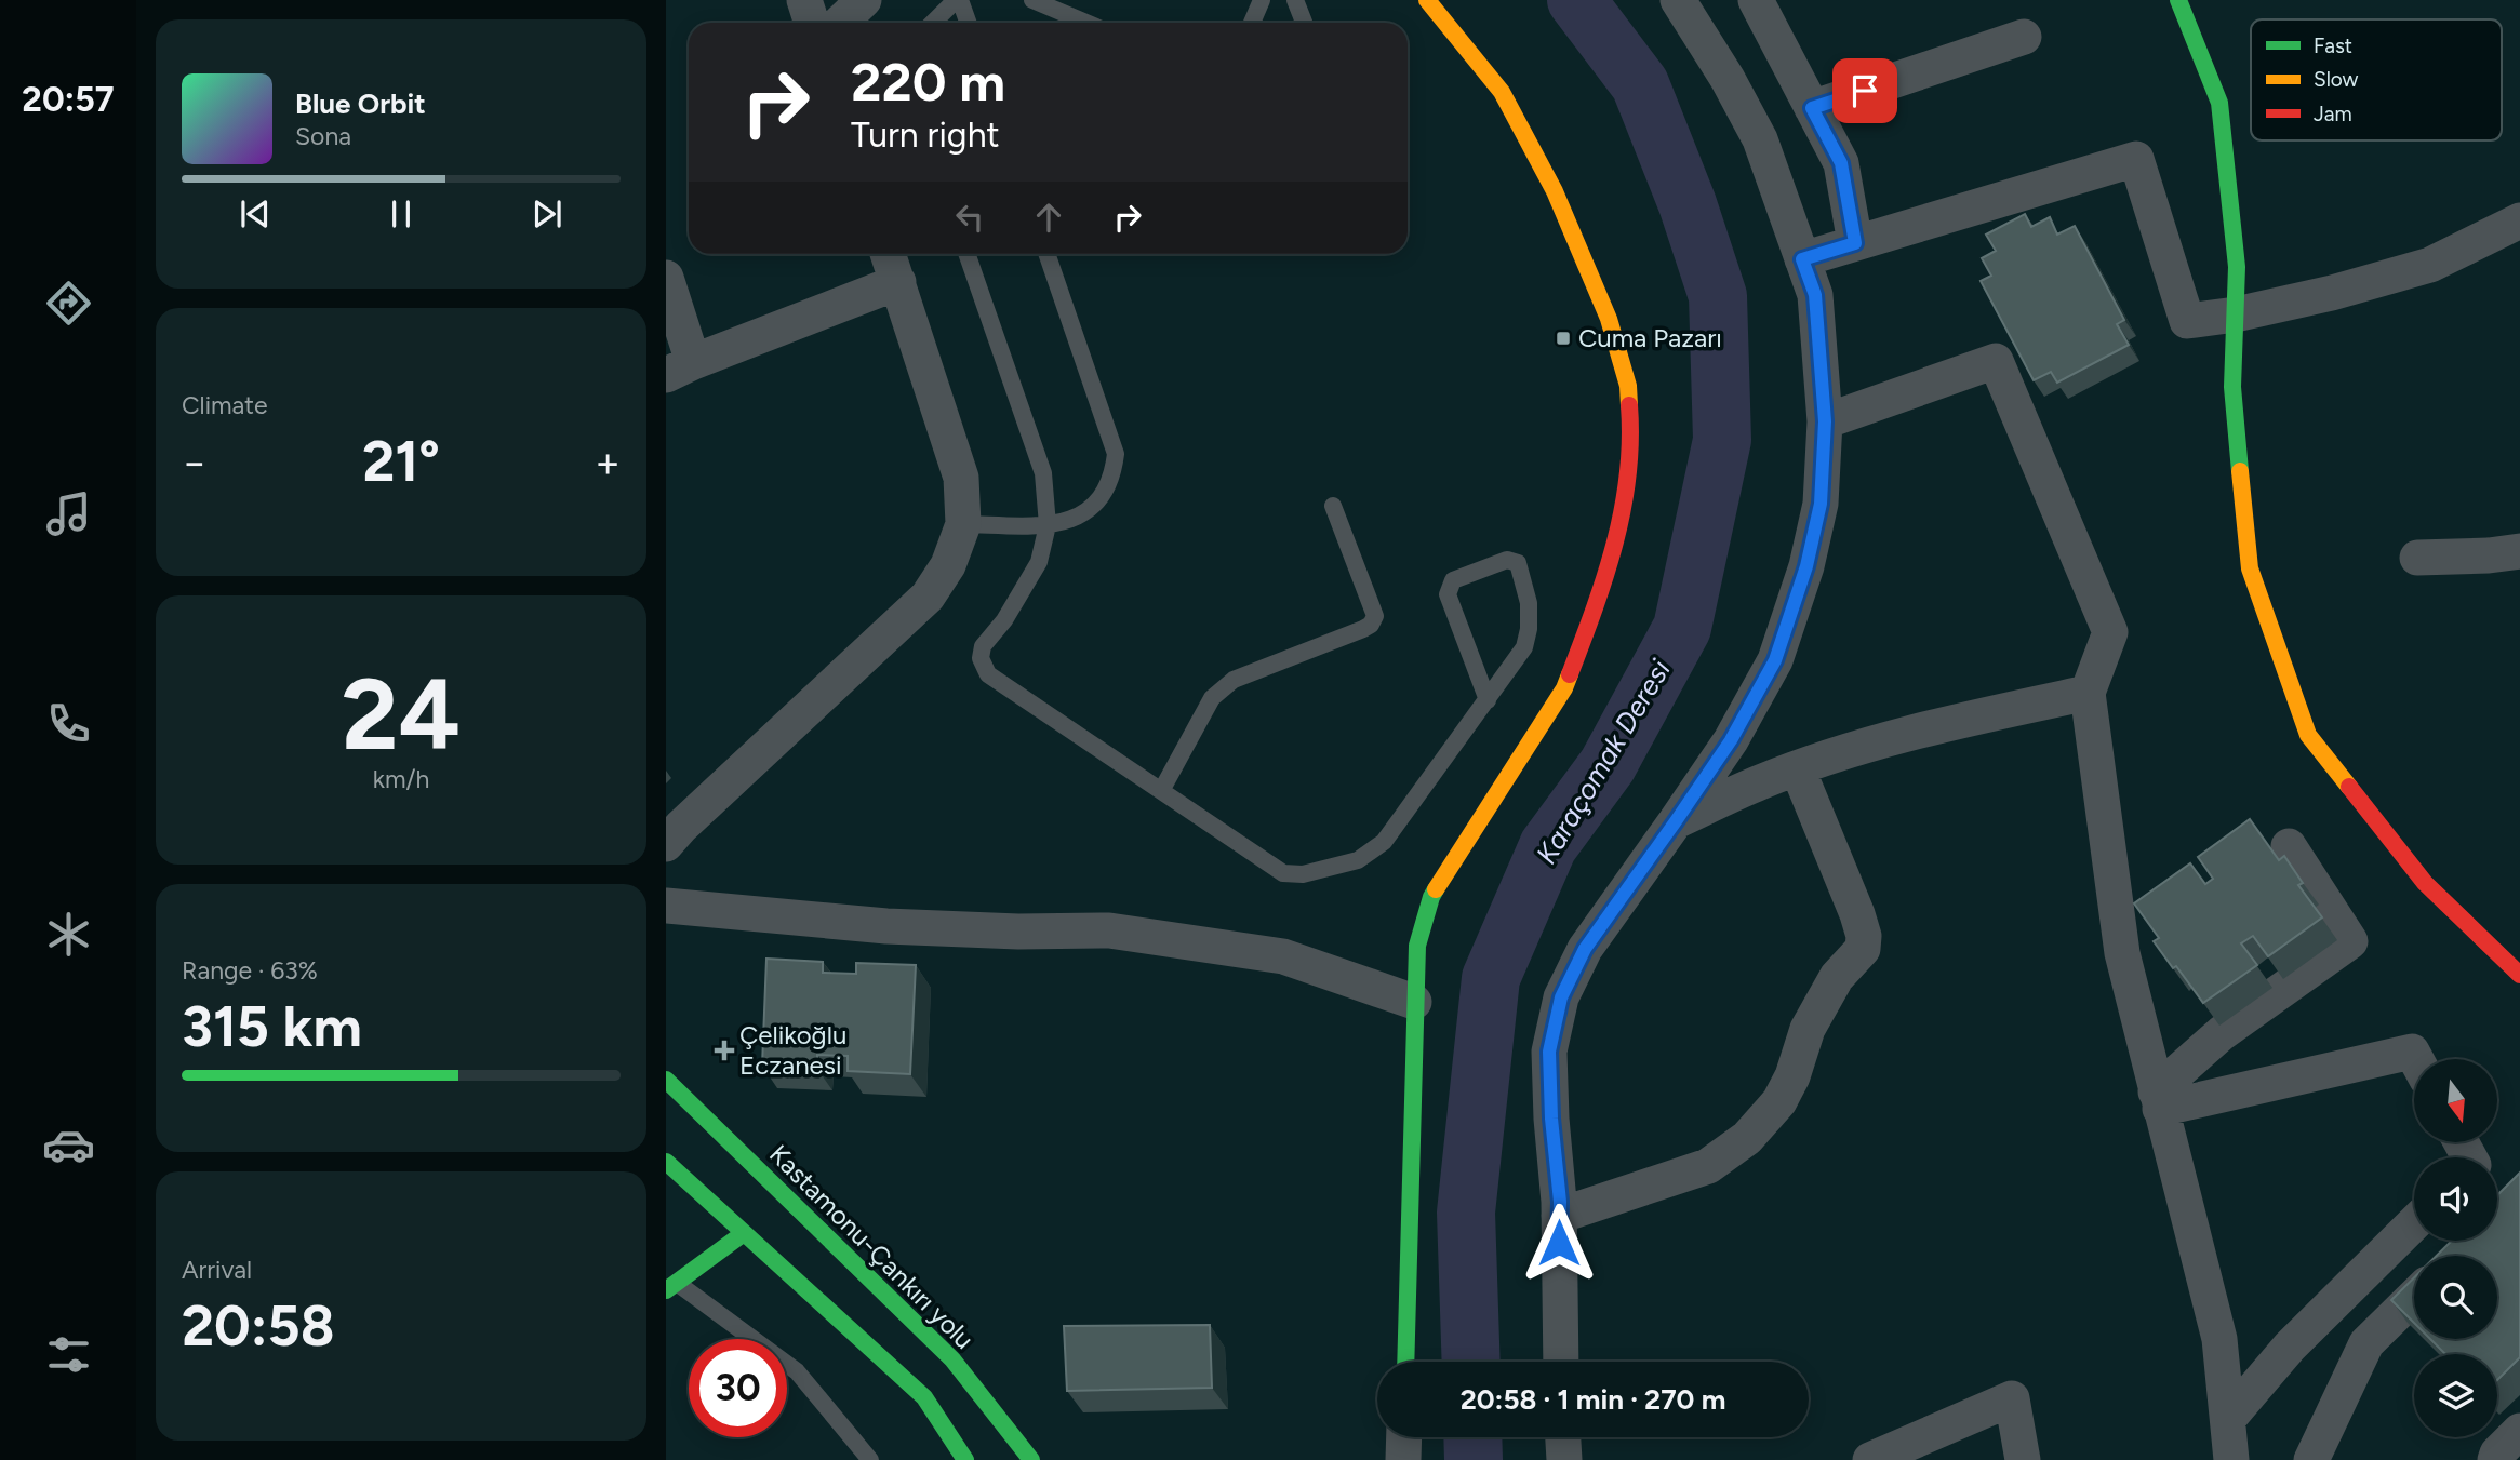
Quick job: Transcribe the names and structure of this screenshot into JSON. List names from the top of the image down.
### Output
{
  "streets": {
    "main road": ["Kastamonu-Çankırı yolu"]
  },
  "water": ["Karaçomak Deresi"],
  "places": {
    "transit": ["Cuma Pazarı"],
    "health": ["Çelikoğlu Eczanesi"]
  },
  "legend": ["Fast", "Slow", "Jam"],
  "north": "bottom",
  "page": {
    "tabs": "20:57",
    "turn": ["220 m", "Turn right"],
    "song": ["Blue Orbit", "Sona"],
    "tile": [
      "Climate",
      ["24", "km/h"],
      ["Range · 63%", "315 km"],
      ["Arrival", "20:58"]
    ],
    "heat": ["−", "21°", "+"],
    "limit": "30",
    "trip": "20:58 · 1 min · 270 m"
  }
}
